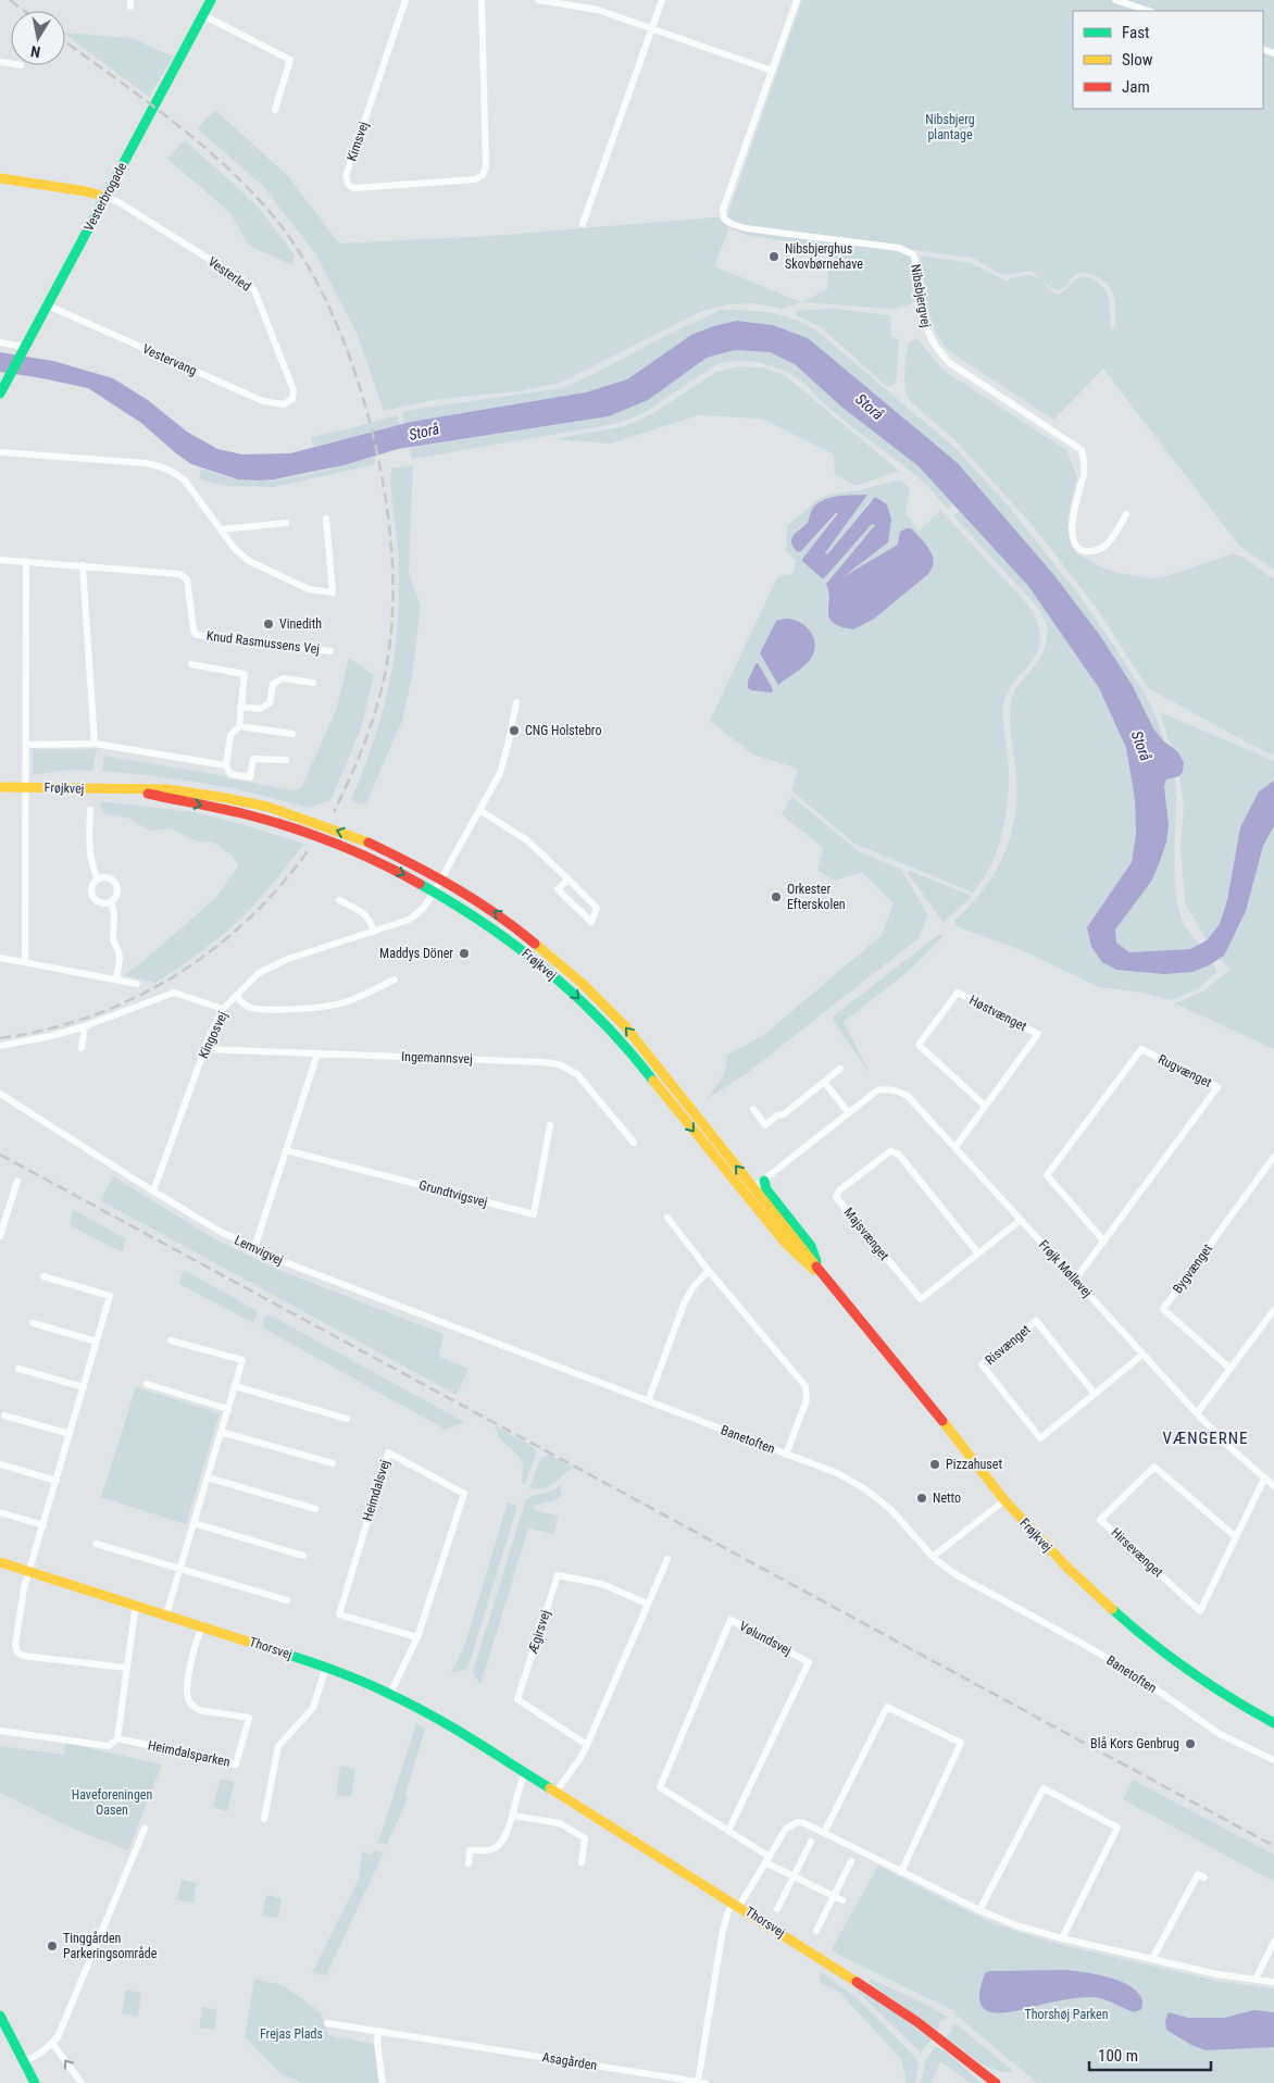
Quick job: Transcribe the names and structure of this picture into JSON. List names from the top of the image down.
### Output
{
  "streets": {
    "street": [
      "Kimsvej",
      "Vesterbrogade",
      "Vesterled",
      "Nibsbjergvej",
      "Vestervang",
      "Knud Rasmussens Vej",
      "Frøjkvej",
      "Høstvænget",
      "Kingosvej",
      "Ingemannsvej",
      "Rugvænget",
      "Grundtvigsvej",
      "Majsvænget",
      "Lemvigvej",
      "Frøjk Møllevej",
      "Bygvænget",
      "Risvænget",
      "Banetoften",
      "Heimdalsvej",
      "Hirsevænget",
      "Ægirsvej",
      "Vølundsvej",
      "Thorsvej",
      "Heimdalsparken",
      "Asagården"
    ]
  },
  "crossings": [
    ["Vesterbrogade", "Vesterled"],
    ["Vesterbrogade", "Vestervang"],
    ["Vesterled", "Vestervang"],
    ["Frøjkvej", "Kingosvej"],
    ["Frøjkvej", "Frøjk Møllevej"],
    ["Høstvænget", "Frøjk Møllevej"],
    ["Kingosvej", "Ingemannsvej"],
    ["Kingosvej", "Lemvigvej"],
    ["Rugvænget", "Frøjk Møllevej"],
    ["Majsvænget", "Frøjk Møllevej"],
    ["Lemvigvej", "Banetoften"],
    ["Frøjk Møllevej", "Risvænget"],
    ["Frøjk Møllevej", "Hirsevænget"],
    ["Heimdalsvej", "Thorsvej"],
    ["Thorsvej", "Heimdalsparken"],
    ["Thorsvej", "Asagården"]
  ],
  "districts": ["VÆNGERNE"],
  "water": ["Storå"],
  "parks": [
    "Nibsbjerg plantage",
    "Haveforeningen Oasen",
    "Thorshøj Parken",
    "Frejas Plads"
  ],
  "places": [
    "Nibsbjerghus Skovbørnehave",
    "Vinedith",
    "CNG Holstebro",
    "Orkester Efterskolen",
    "Maddys Döner",
    "Pizzahuset",
    "Netto",
    "Blå Kors Genbrug",
    "Tinggården Parkeringsområde"
  ],
  "legend": ["Fast", "Slow", "Jam"],
  "scale_bar": "100 m",
  "north": "bottom"
}
